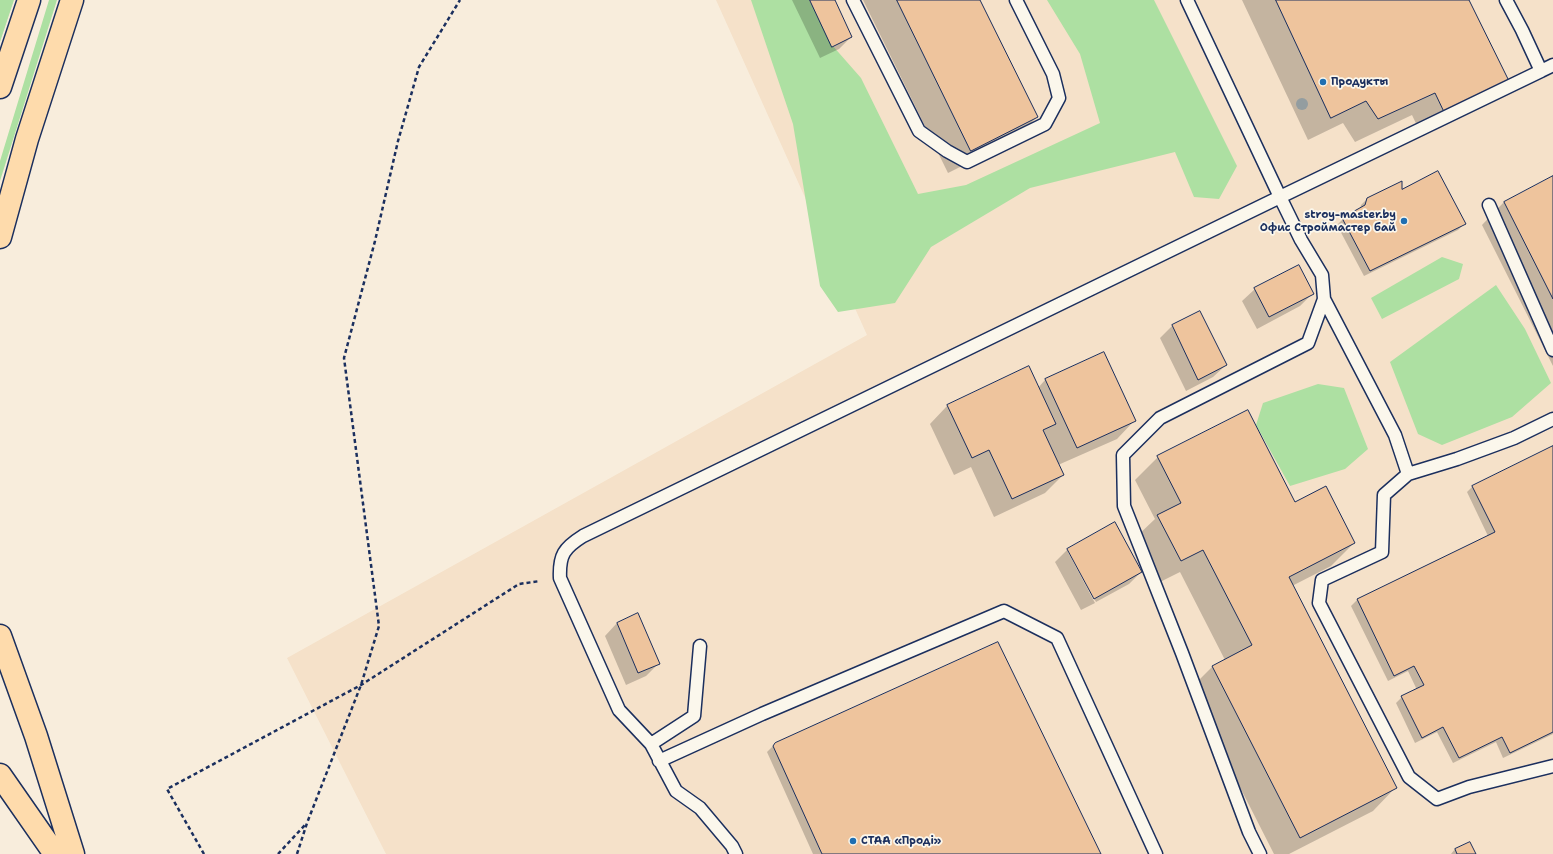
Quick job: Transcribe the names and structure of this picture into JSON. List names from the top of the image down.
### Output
{
  "places": ["Продукты", "stroy-master.by Офис Строймастер бай", "СТАА «Проді»"]
}
